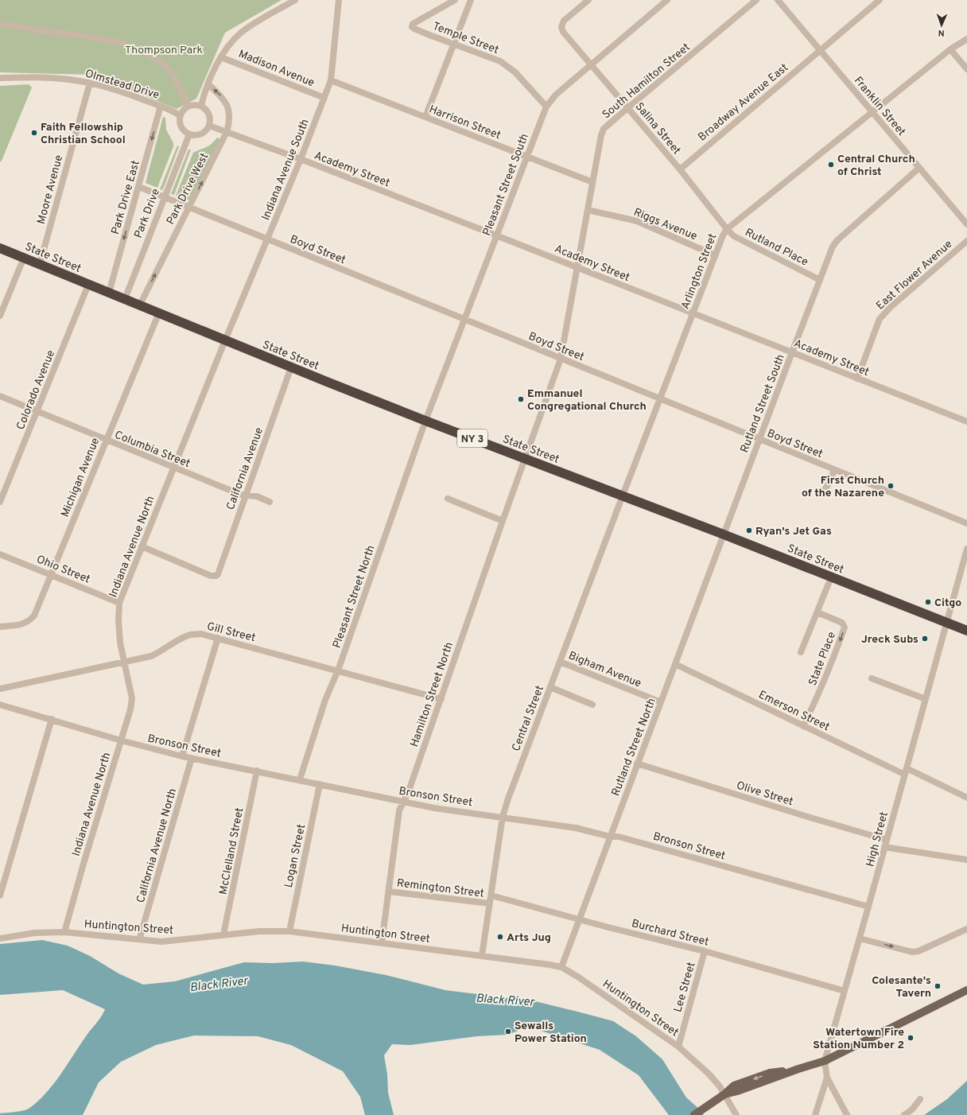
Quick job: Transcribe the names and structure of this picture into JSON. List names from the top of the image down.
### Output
{
  "streets": {
    "highway": ["State Street", "NY 3"],
    "street": [
      "Temple Street",
      "Madison Avenue",
      "South Hamilton Street",
      "Olmstead Drive",
      "Broadway Avenue East",
      "Franklin Street",
      "Harrison Street",
      "Salina Street",
      "Academy Street",
      "Indiana Avenue South",
      "Pleasant Street South",
      "Park Drive West",
      "Moore Avenue",
      "Park Drive East",
      "Park Drive",
      "Riggs Avenue",
      "Rutland Place",
      "Boyd Street",
      "Arlington Street",
      "East Flower Avenue",
      "Colorado Avenue",
      "Rutland Street South",
      "Columbia Street",
      "California Avenue",
      "Michigan Avenue",
      "Indiana Avenue North",
      "Ohio Street",
      "Pleasant Street North",
      "Gill Street",
      "State Place",
      "Bigham Avenue",
      "Hamilton Street North",
      "Emerson Street",
      "Central Street",
      "Bronson Street",
      "Rutland Street North",
      "Olive Street",
      "High Street",
      "California Avenue North",
      "McClelland Street",
      "Logan Street",
      "Remington Street",
      "Huntington Street",
      "Burchard Street",
      "Lee Street"
    ]
  },
  "crossings": [
    ["Temple Street", "Pleasant Street South"],
    ["Madison Avenue", "Indiana Avenue South"],
    ["South Hamilton Street", "Harrison Street"],
    ["South Hamilton Street", "Salina Street"],
    ["South Hamilton Street", "Academy Street"],
    ["South Hamilton Street", "Riggs Avenue"],
    ["South Hamilton Street", "Boyd Street"],
    ["South Hamilton Street", "State Street"],
    ["South Hamilton Street", "Hamilton Street North"],
    ["Olmstead Drive", "Academy Street"],
    ["Olmstead Drive", "Moore Avenue"],
    ["Olmstead Drive", "Park Drive East"],
    ["Olmstead Drive", "Park Drive"],
    ["Broadway Avenue East", "Franklin Street"],
    ["Broadway Avenue East", "Salina Street"],
    ["Franklin Street", "Arlington Street"],
    ["Franklin Street", "Rutland Street South"],
    ["Harrison Street", "Indiana Avenue South"],
    ["Harrison Street", "Pleasant Street South"],
    ["Salina Street", "Pleasant Street South"],
    ["Salina Street", "Rutland Place"],
    ["Salina Street", "Arlington Street"],
    ["Academy Street", "Indiana Avenue South"],
    ["Academy Street", "Pleasant Street South"],
    ["Academy Street", "Park Drive West"],
    ["Academy Street", "Park Drive"],
    ["Academy Street", "Arlington Street"],
    ["Academy Street", "East Flower Avenue"],
    ["Academy Street", "Rutland Street South"],
    ["Indiana Avenue South", "Boyd Street"],
    ["Indiana Avenue South", "State Street"],
    ["Indiana Avenue South", "Indiana Avenue North"],
    ["Pleasant Street South", "Boyd Street"],
    ["Pleasant Street South", "State Street"],
    ["Pleasant Street South", "Pleasant Street North"],
    ["Park Drive West", "Boyd Street"],
    ["Park Drive West", "State Street"],
    ["Moore Avenue", "State Street"],
    ["Park Drive East", "Boyd Street"],
    ["Park Drive East", "State Street"],
    ["Park Drive", "Boyd Street"],
    ["Park Drive", "State Street"],
    ["Riggs Avenue", "Arlington Street"],
    ["Rutland Place", "Arlington Street"],
    ["Rutland Place", "Rutland Street South"],
    ["Boyd Street", "Arlington Street"],
    ["Boyd Street", "Rutland Street South"],
    ["State Street", "Arlington Street"],
    ["State Street", "Colorado Avenue"],
    ["State Street", "Rutland Street South"],
    ["State Street", "California Avenue"],
    ["State Street", "Michigan Avenue"],
    ["State Street", "Indiana Avenue North"],
    ["State Street", "Pleasant Street North"],
    ["State Street", "Hamilton Street North"],
    ["State Street", "Central Street"],
    ["State Street", "Rutland Street North"],
    ["State Street", "High Street"],
    ["Arlington Street", "Central Street"],
    ["Colorado Avenue", "Columbia Street"],
    ["Rutland Street South", "Rutland Street North"],
    ["Columbia Street", "California Avenue"],
    ["Columbia Street", "Michigan Avenue"],
    ["Columbia Street", "Indiana Avenue North"],
    ["California Avenue", "Indiana Avenue North"],
    ["Michigan Avenue", "Ohio Street"],
    ["Indiana Avenue North", "Ohio Street"],
    ["Indiana Avenue North", "Gill Street"],
    ["Indiana Avenue North", "Bronson Street"],
    ["Indiana Avenue North", "Huntington Street"],
    ["Pleasant Street North", "Gill Street"],
    ["Pleasant Street North", "Bronson Street"],
    ["Gill Street", "Hamilton Street North"],
    ["State Place", "Emerson Street"],
    ["Bigham Avenue", "Central Street"],
    ["Bigham Avenue", "Rutland Street North"],
    ["Hamilton Street North", "Bronson Street"],
    ["Hamilton Street North", "Remington Street"],
    ["Hamilton Street North", "Huntington Street"],
    ["Emerson Street", "Rutland Street North"],
    ["Emerson Street", "High Street"],
    ["Central Street", "Bronson Street"],
    ["Central Street", "Remington Street"],
    ["Central Street", "Huntington Street"],
    ["Central Street", "Burchard Street"],
    ["Bronson Street", "Rutland Street North"],
    ["Bronson Street", "High Street"],
    ["Bronson Street", "California Avenue North"],
    ["Bronson Street", "McClelland Street"],
    ["Bronson Street", "Logan Street"],
    ["Rutland Street North", "Olive Street"],
    ["Rutland Street North", "Huntington Street"],
    ["Rutland Street North", "Burchard Street"],
    ["Olive Street", "High Street"],
    ["High Street", "Burchard Street"],
    ["California Avenue North", "Huntington Street"],
    ["McClelland Street", "Huntington Street"],
    ["Logan Street", "Huntington Street"],
    ["Huntington Street", "Lee Street"],
    ["Burchard Street", "Lee Street"]
  ],
  "one_way": ["Park Drive West", "Park Drive East", "State Place"],
  "water": ["Black River"],
  "parks": ["Thompson Park"],
  "places": [
    "Faith Fellowship Christian School",
    "Central Church of Christ",
    "Emmanuel Congregational Church",
    "First Church of the Nazarene",
    "Ryan's Jet Gas",
    "Citgo",
    "Jreck Subs",
    "Arts Jug",
    "Colesante's Tavern",
    "Sewalls Power Station",
    "Watertown Fire Station Number 2"
  ],
  "north": "bottom"
}
